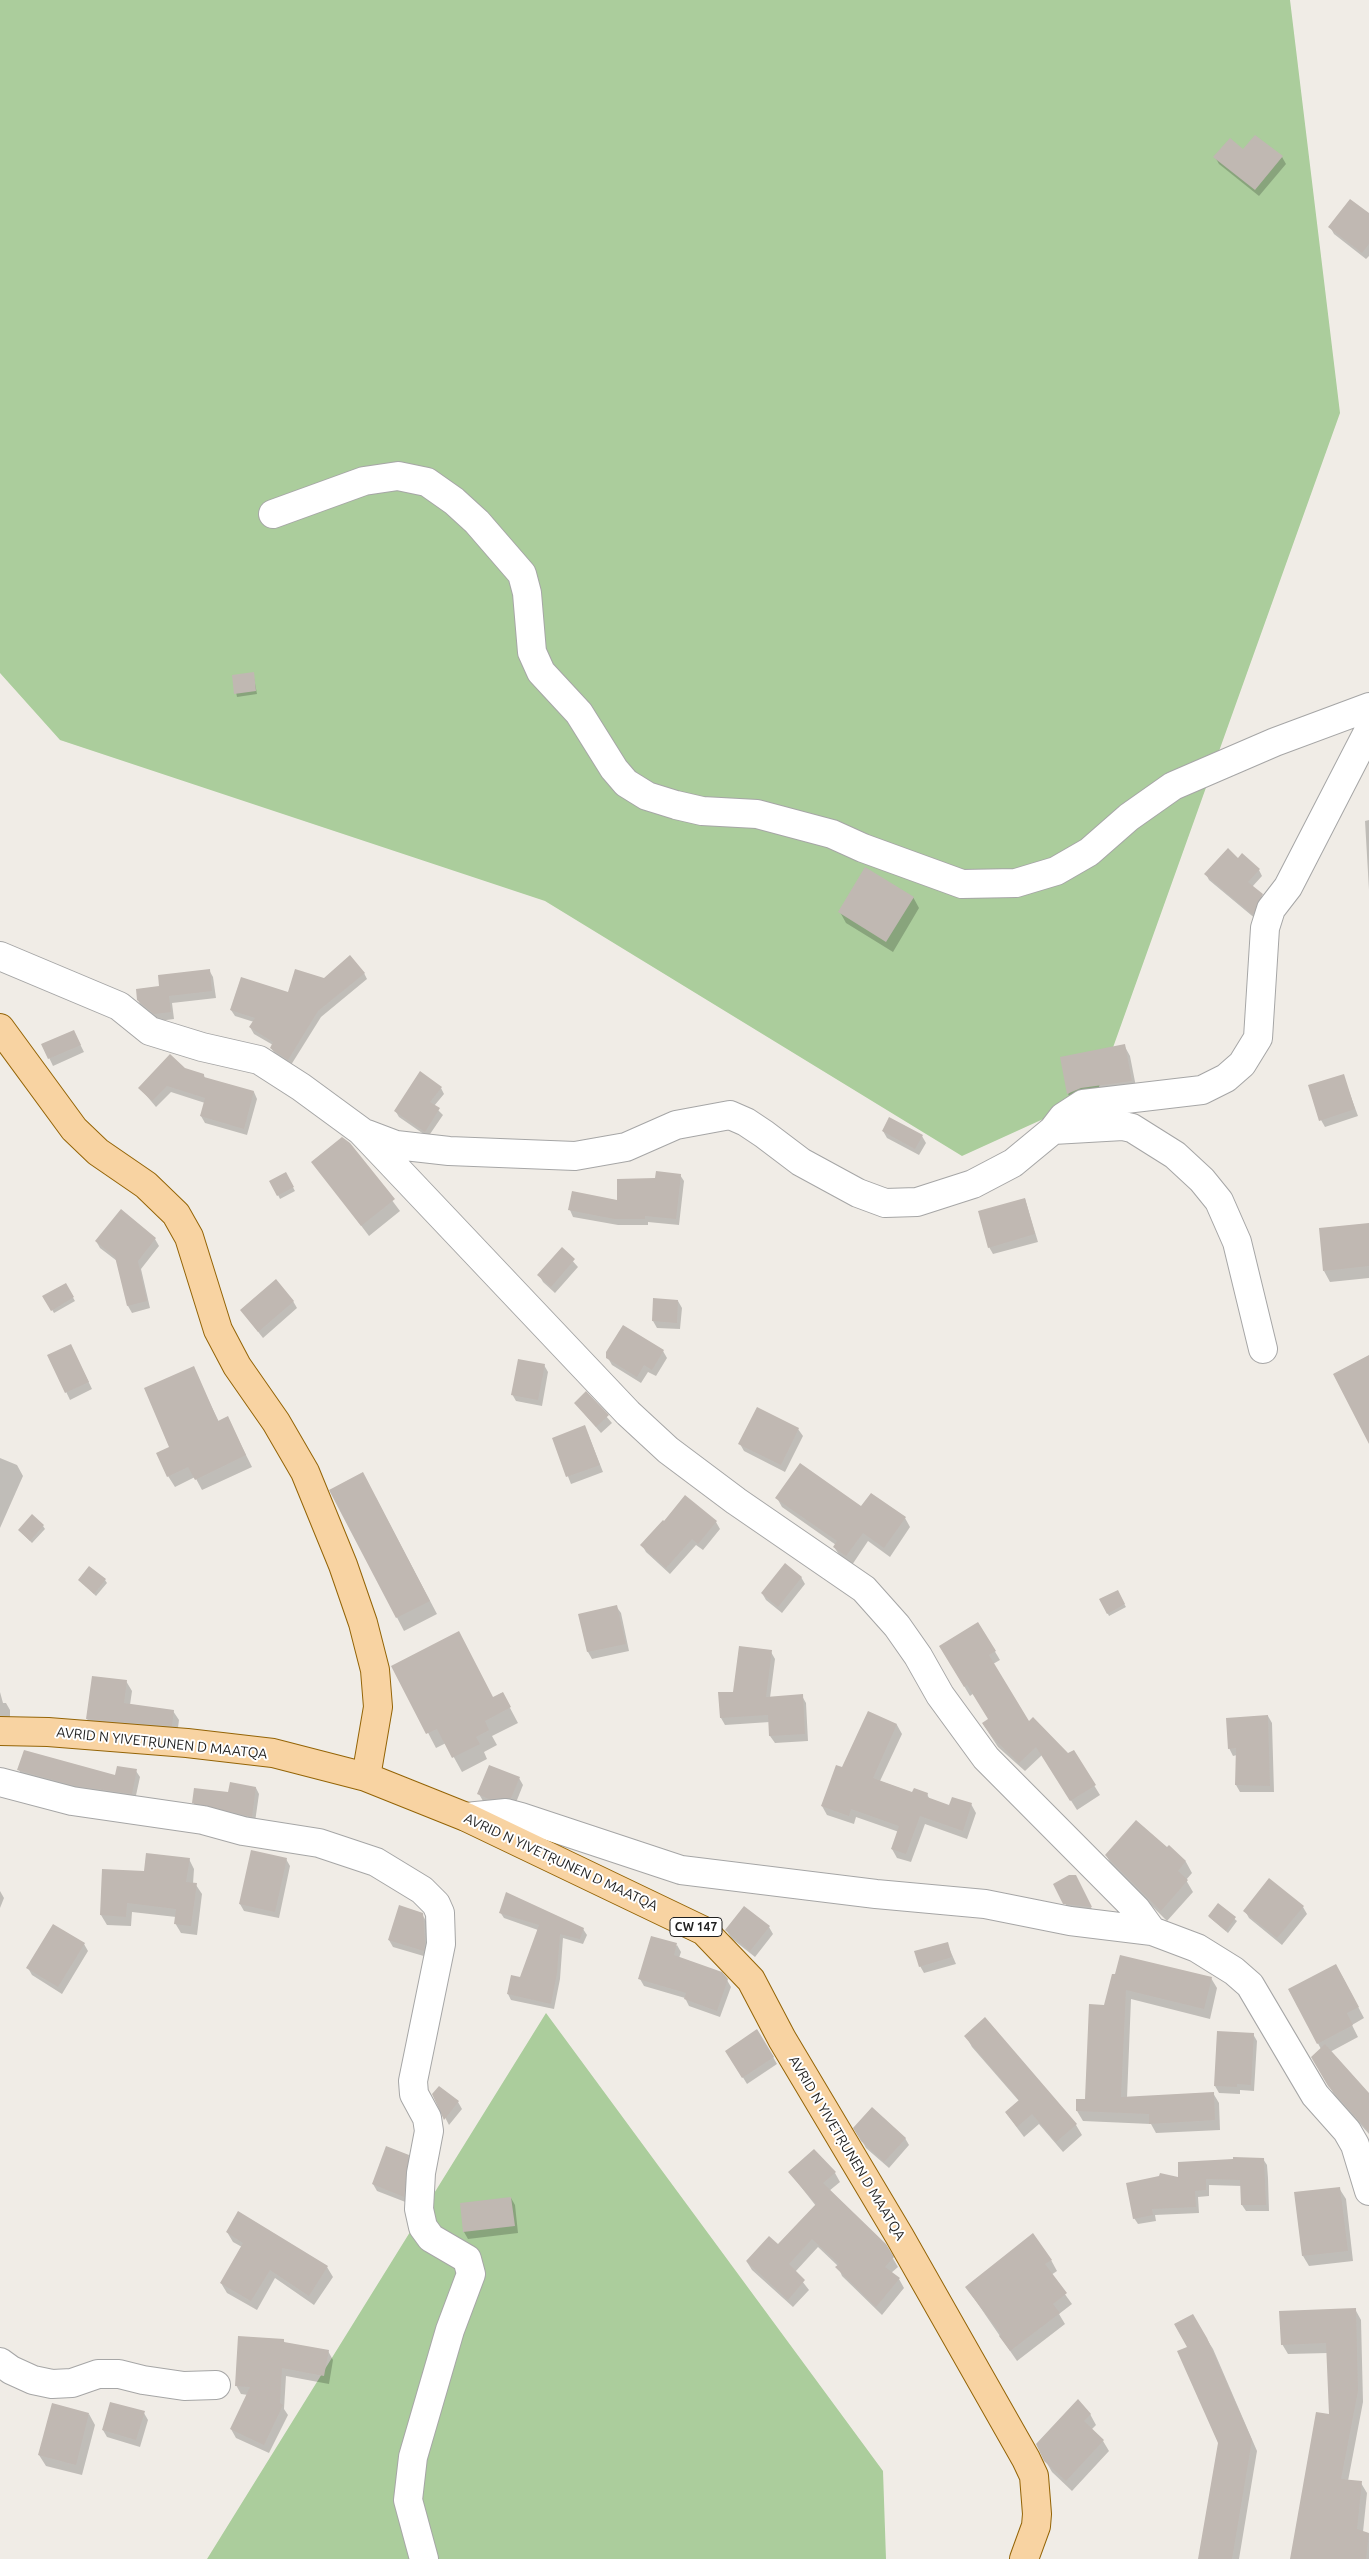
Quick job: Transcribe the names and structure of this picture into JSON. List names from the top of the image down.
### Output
{
  "streets": {
    "main road": ["AVRID N YIVETṚUNEN D MAATQA", "CW 147"]
  }
}
